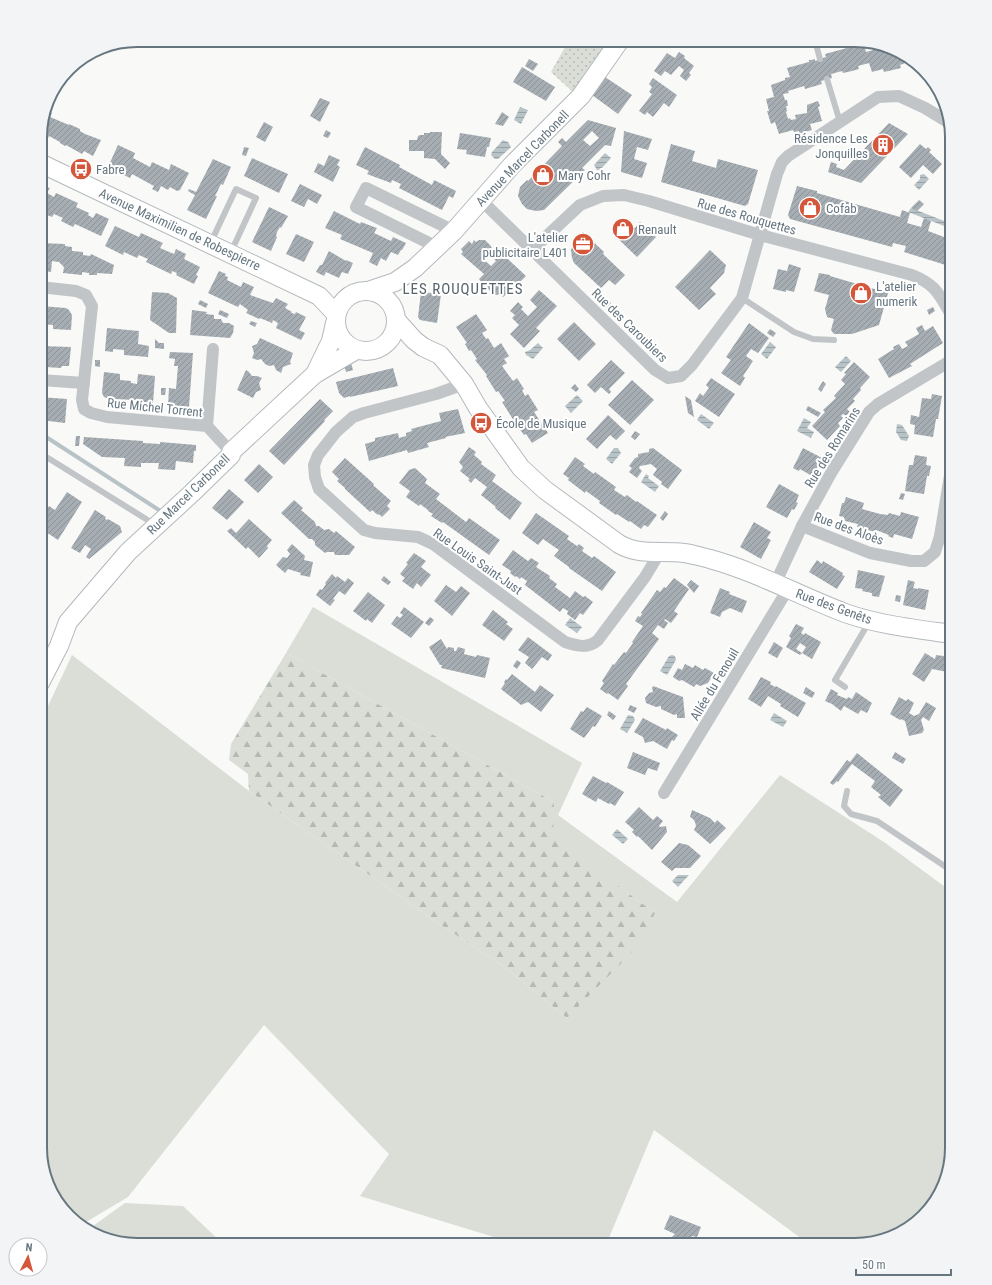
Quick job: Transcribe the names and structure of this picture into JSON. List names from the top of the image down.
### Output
{
  "streets": {
    "street": [
      "Avenue Marcel Carbonell",
      "Rue des Rouquettes",
      "Avenue Maximilien de Robespierre",
      "Rue des Caroubiers",
      "Rue Michel Torrent",
      "Rue des Romarins",
      "Rue Marcel Carbonell",
      "Rue des Aloès",
      "Rue Louis Saint-Just",
      "Rue des Genêts",
      "Allée du Fenouil"
    ]
  },
  "crossings": [
    ["Avenue Marcel Carbonell", "Avenue Maximilien de Robespierre"],
    ["Avenue Marcel Carbonell", "Rue des Caroubiers"],
    ["Avenue Marcel Carbonell", "Rue Marcel Carbonell"],
    ["Rue des Rouquettes", "Rue des Caroubiers"],
    ["Avenue Maximilien de Robespierre", "Rue Marcel Carbonell"],
    ["Rue Michel Torrent", "Rue Marcel Carbonell"],
    ["Rue des Romarins", "Rue des Aloès"],
    ["Rue des Romarins", "Rue des Genêts"],
    ["Rue des Romarins", "Allée du Fenouil"],
    ["Rue Louis Saint-Just", "Rue des Genêts"],
    ["Rue des Genêts", "Allée du Fenouil"]
  ],
  "districts": ["LES ROUQUETTES"],
  "places": {
    "building": ["Résidence Les Jonquilles"],
    "bus stop": ["Fabre", "École de Musique"],
    "shop": [
      "Mary Cohr",
      "Cofab",
      "Renault",
      "L'atelier numerik"
    ],
    "office": ["L'atelier publicitaire L401"]
  },
  "scale_bar": "50 m",
  "north": "top"
}
